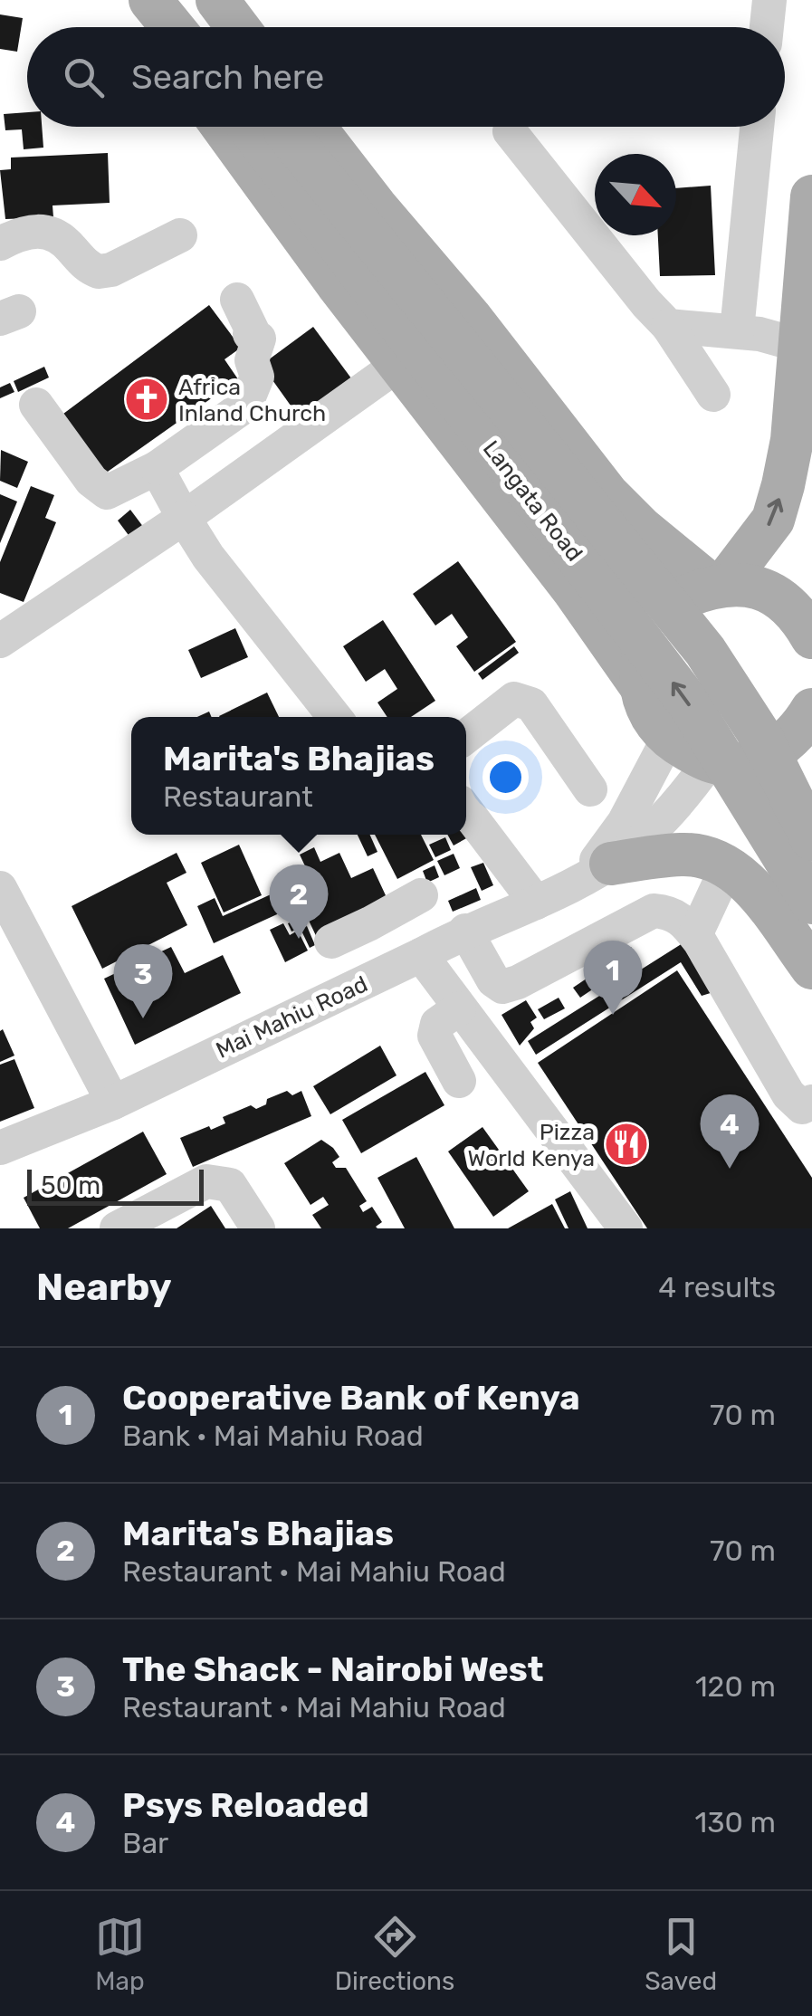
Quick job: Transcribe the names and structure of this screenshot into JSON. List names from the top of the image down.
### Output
{
  "streets": {
    "main road": ["Langata Road"],
    "street": ["Mai Mahiu Road"]
  },
  "places": {
    "church": ["Africa Inland Church"],
    "restaurant": ["Pizza World Kenya"]
  },
  "scale_bar": "50 m",
  "north": "bottom right",
  "page": {
    "search": "Search here",
    "popup": ["Marita's Bhajias", "Restaurant"],
    "pins": [
      "2",
      "1",
      "3",
      "4"
    ],
    "scale": "50 m",
    "heading": ["Nearby", "4 results"],
    "list": [
      {
        "mark": "1",
        "name": "Cooperative Bank of Kenya",
        "note": "Bank · Mai Mahiu Road",
        "value": "70 m"
      },
      {
        "mark": "2",
        "name": "Marita's Bhajias",
        "note": "Restaurant · Mai Mahiu Road",
        "value": "70 m"
      },
      {
        "mark": "3",
        "name": "The Shack - Nairobi West",
        "note": "Restaurant · Mai Mahiu Road",
        "value": "120 m"
      },
      {
        "mark": "4",
        "name": "Psys Reloaded",
        "note": "Bar",
        "value": "130 m"
      }
    ],
    "nav": ["Map", "Directions", "Saved"]
  }
}
